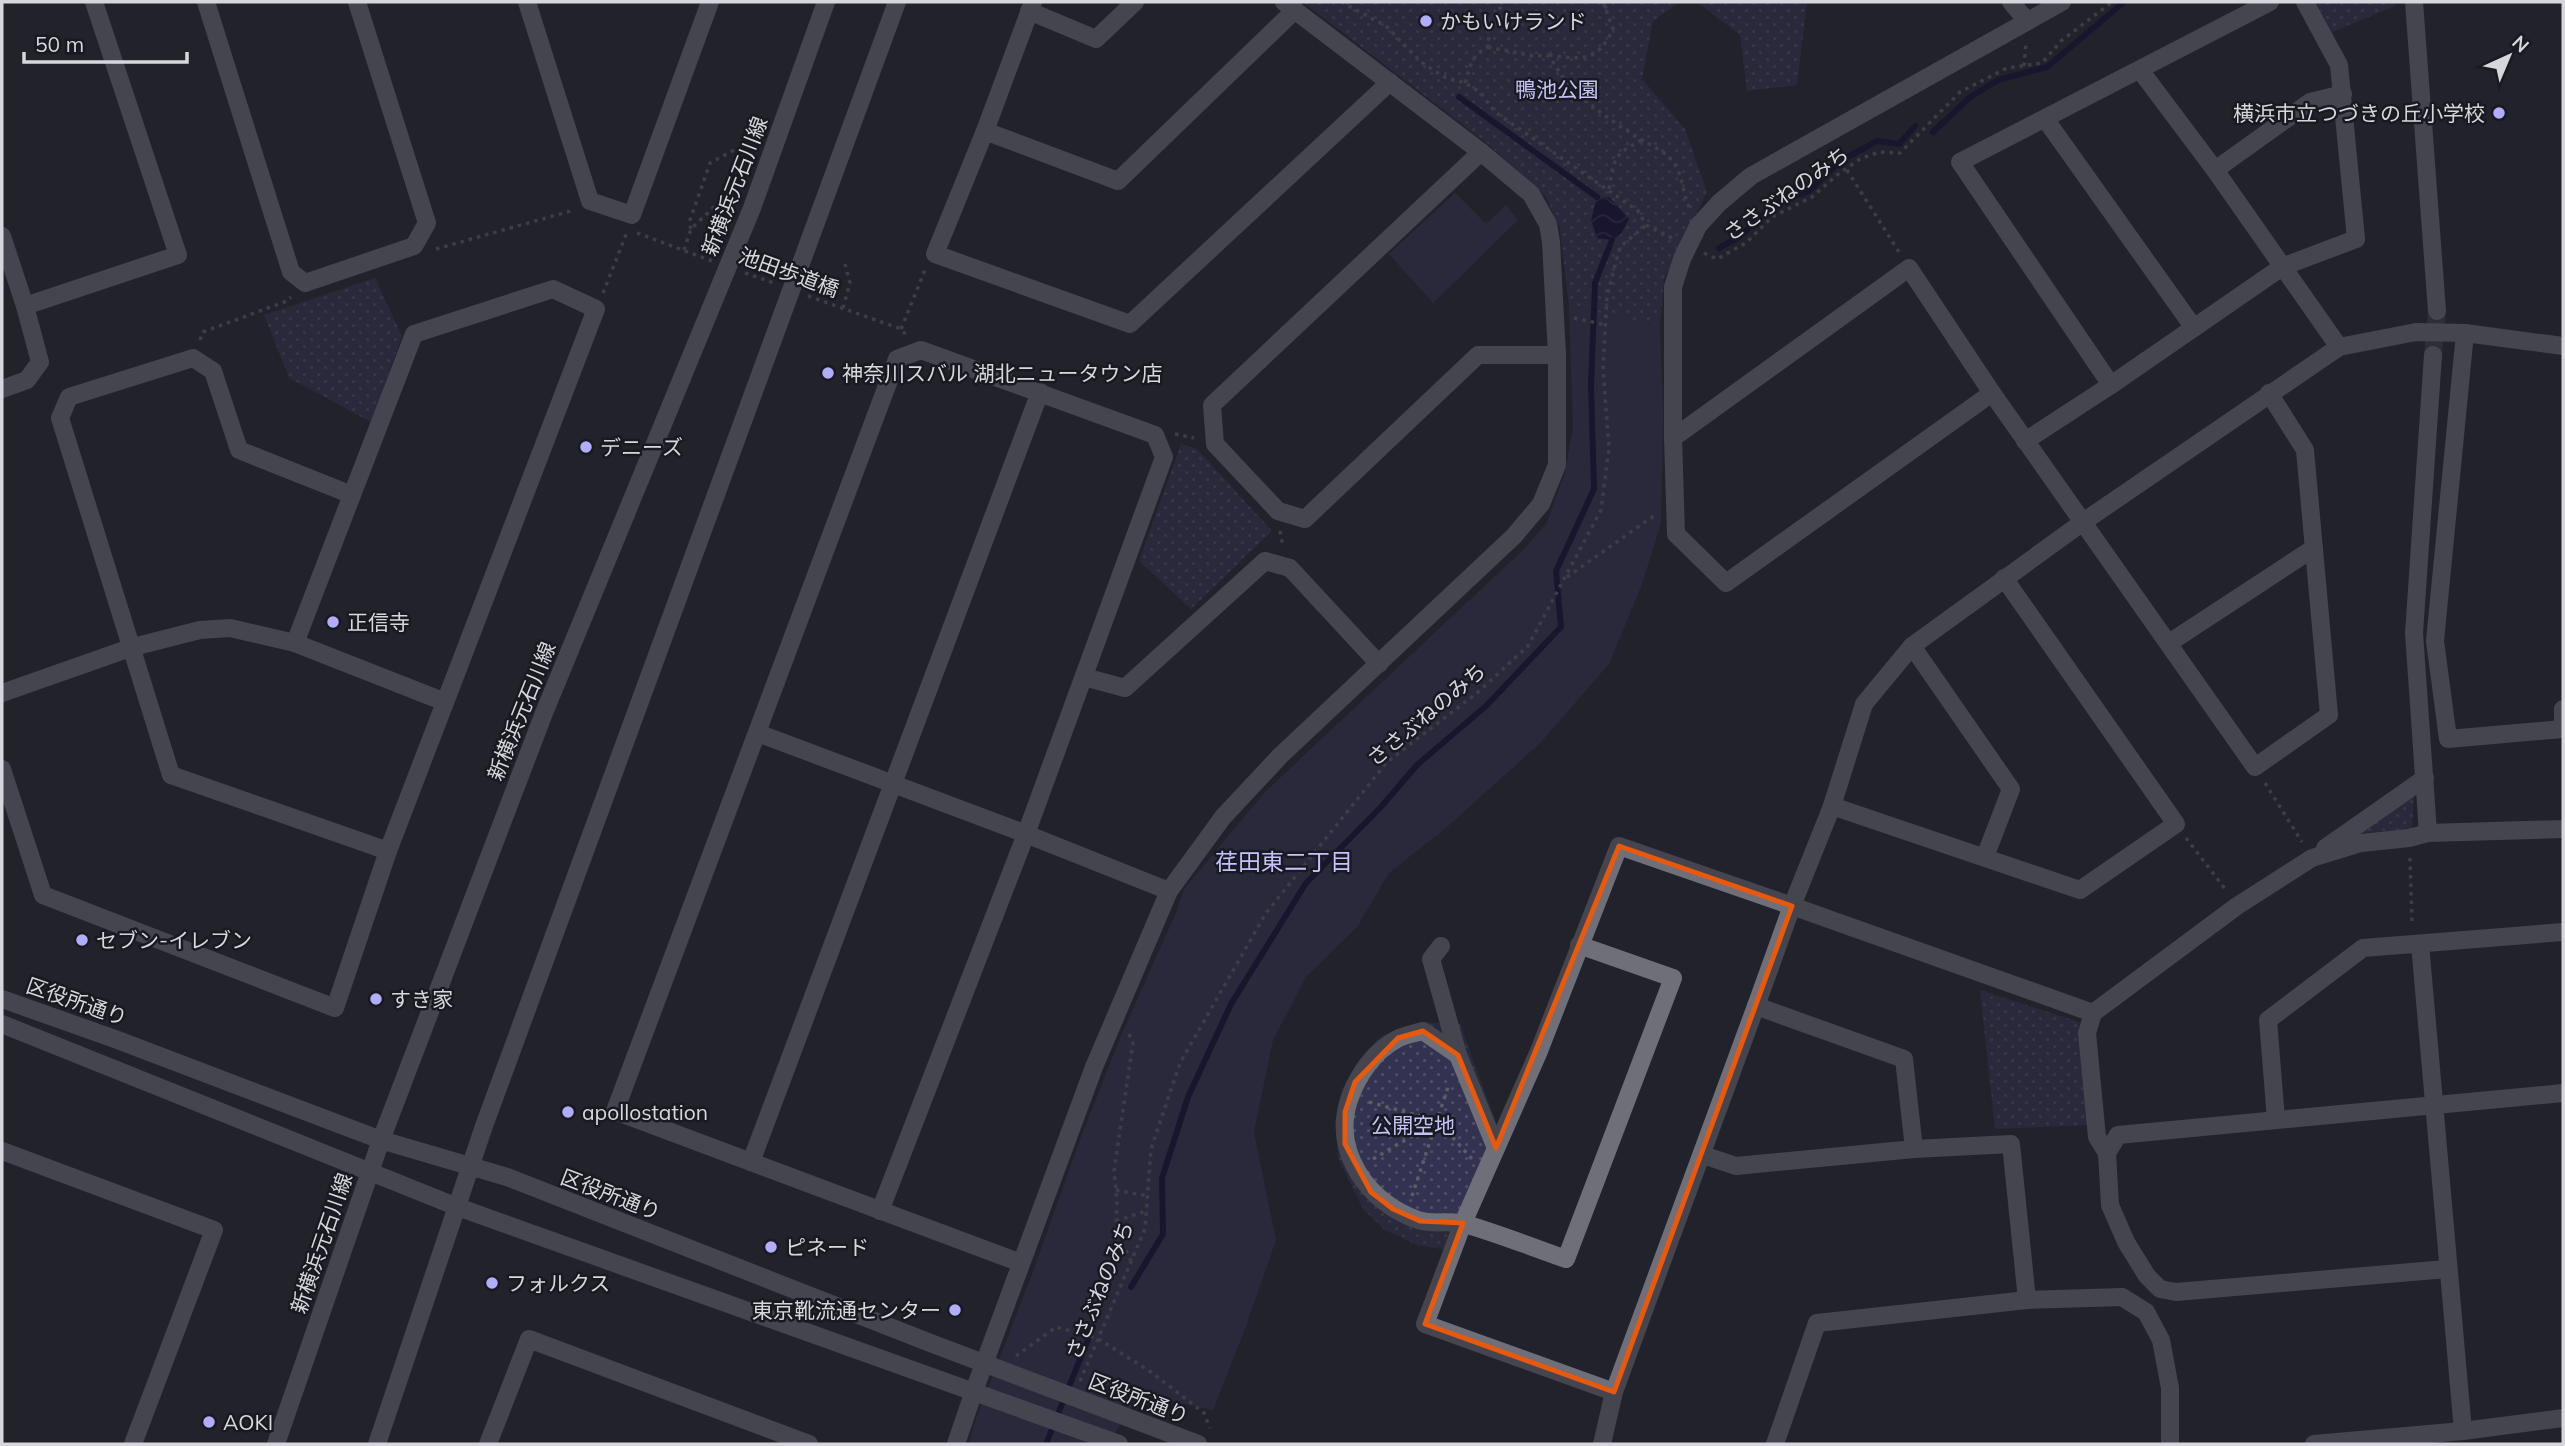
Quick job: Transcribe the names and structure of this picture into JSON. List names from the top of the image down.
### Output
{
  "streets": {
    "street": ["新横浜元石川線", "区役所通り"],
    "path": ["ささぶねのみち", "池田歩道橋"]
  },
  "crossings": [
    ["新横浜元石川線", "区役所通り"]
  ],
  "districts": ["荏田東二丁目"],
  "parks": ["鴨池公園", "公開空地"],
  "places": [
    "かもいけランド",
    "横浜市立つづきの丘小学校",
    "神奈川スバル 湖北ニュータウン店",
    "デニーズ",
    "正信寺",
    "セブン-イレブン",
    "すき家",
    "apollostation",
    "ピネード",
    "フォルクス",
    "東京靴流通センター",
    "AOKI"
  ],
  "scale_bar": "50 m",
  "north": "top right"
}
